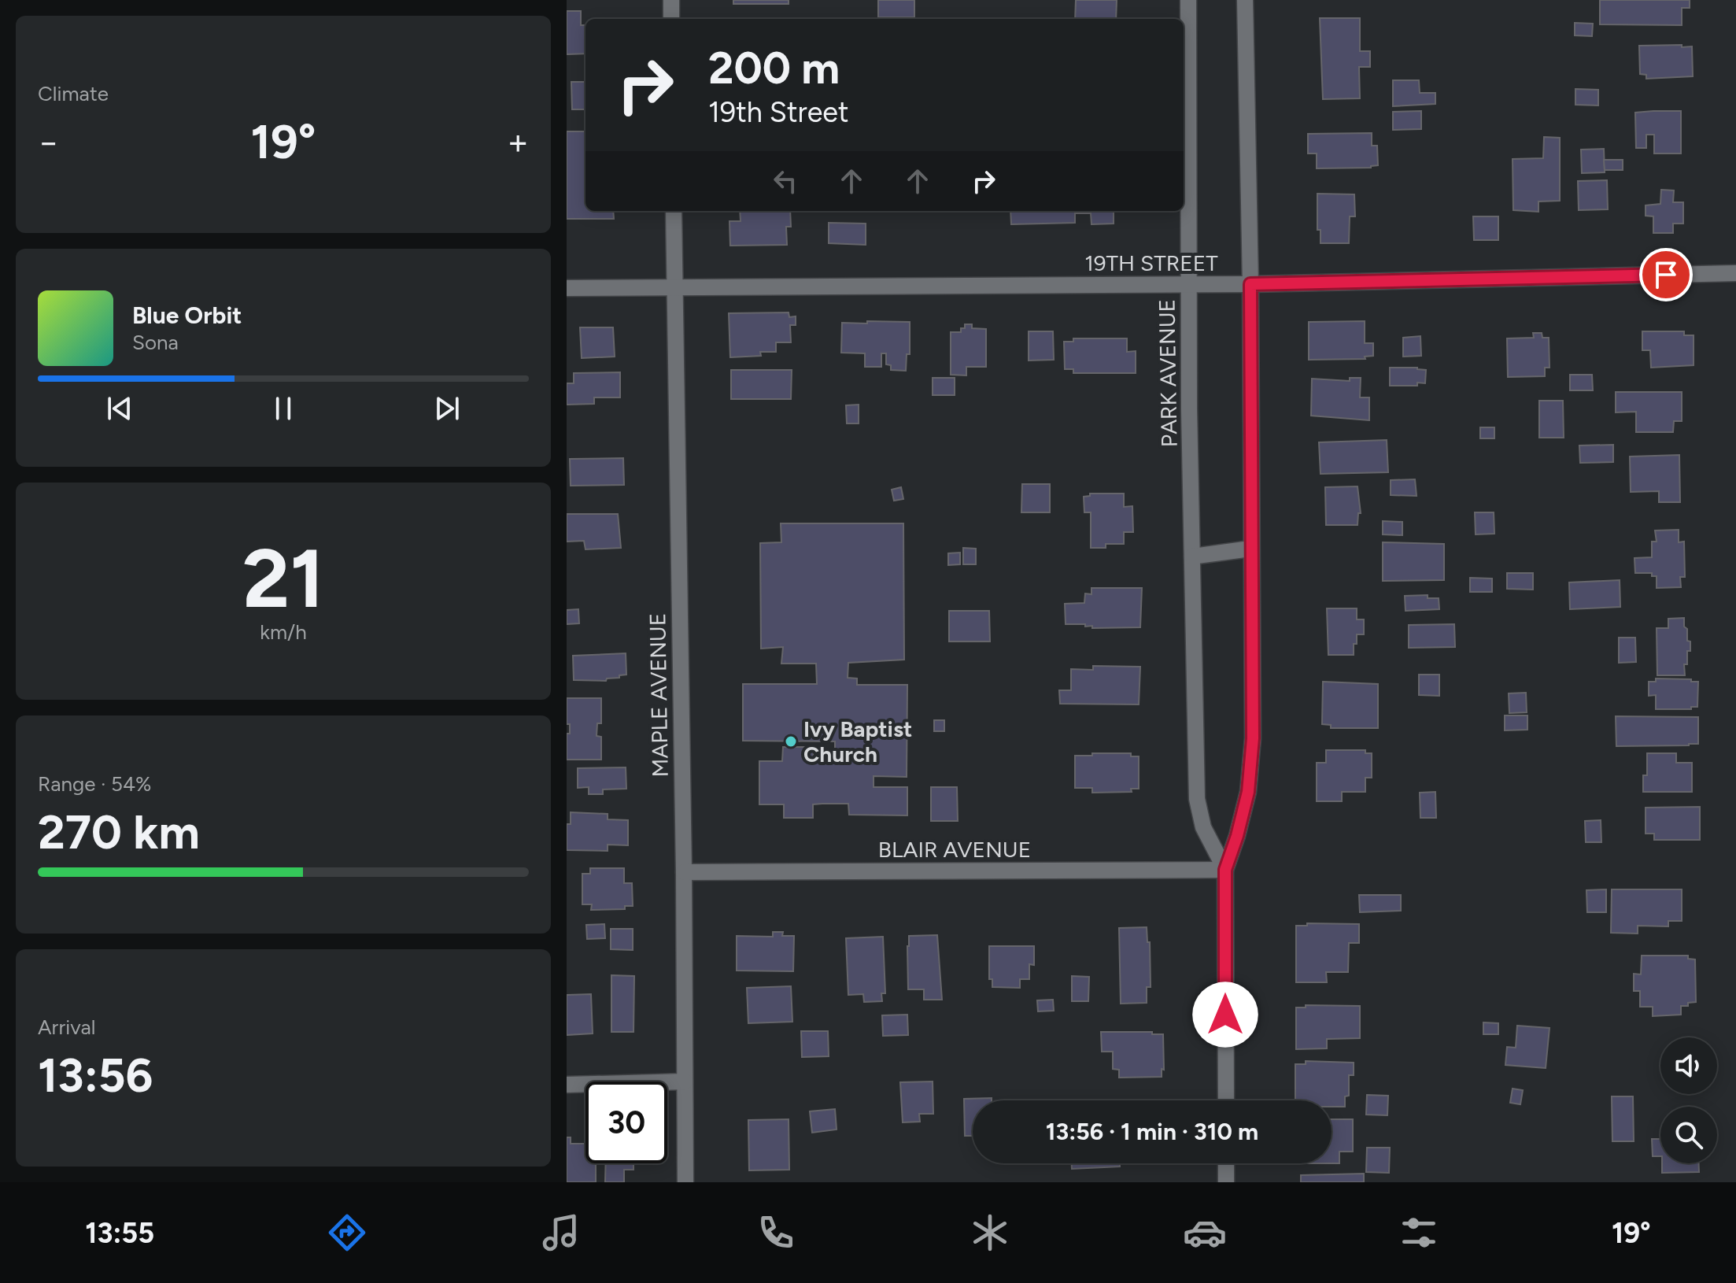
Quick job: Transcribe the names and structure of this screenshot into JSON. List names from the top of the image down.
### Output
{
  "streets": {
    "street": [
      "19TH STREET",
      "PARK AVENUE",
      "MAPLE AVENUE",
      "BLAIR AVENUE"
    ]
  },
  "crossings": [
    ["19TH STREET", "PARK AVENUE"],
    ["19TH STREET", "MAPLE AVENUE"],
    ["PARK AVENUE", "BLAIR AVENUE"],
    ["MAPLE AVENUE", "BLAIR AVENUE"]
  ],
  "places": ["Ivy Baptist Church"],
  "page": {
    "tile": [
      "Climate",
      ["21", "km/h"],
      ["Range · 54%", "270 km"],
      ["Arrival", "13:56"]
    ],
    "turn": ["200 m", "19th Street"],
    "heat": ["−", "19°", "+"],
    "song": ["Blue Orbit", "Sona"],
    "limit": "30",
    "trip": "13:56 · 1 min · 310 m",
    "tabs": ["13:55", "19°"]
  }
}
